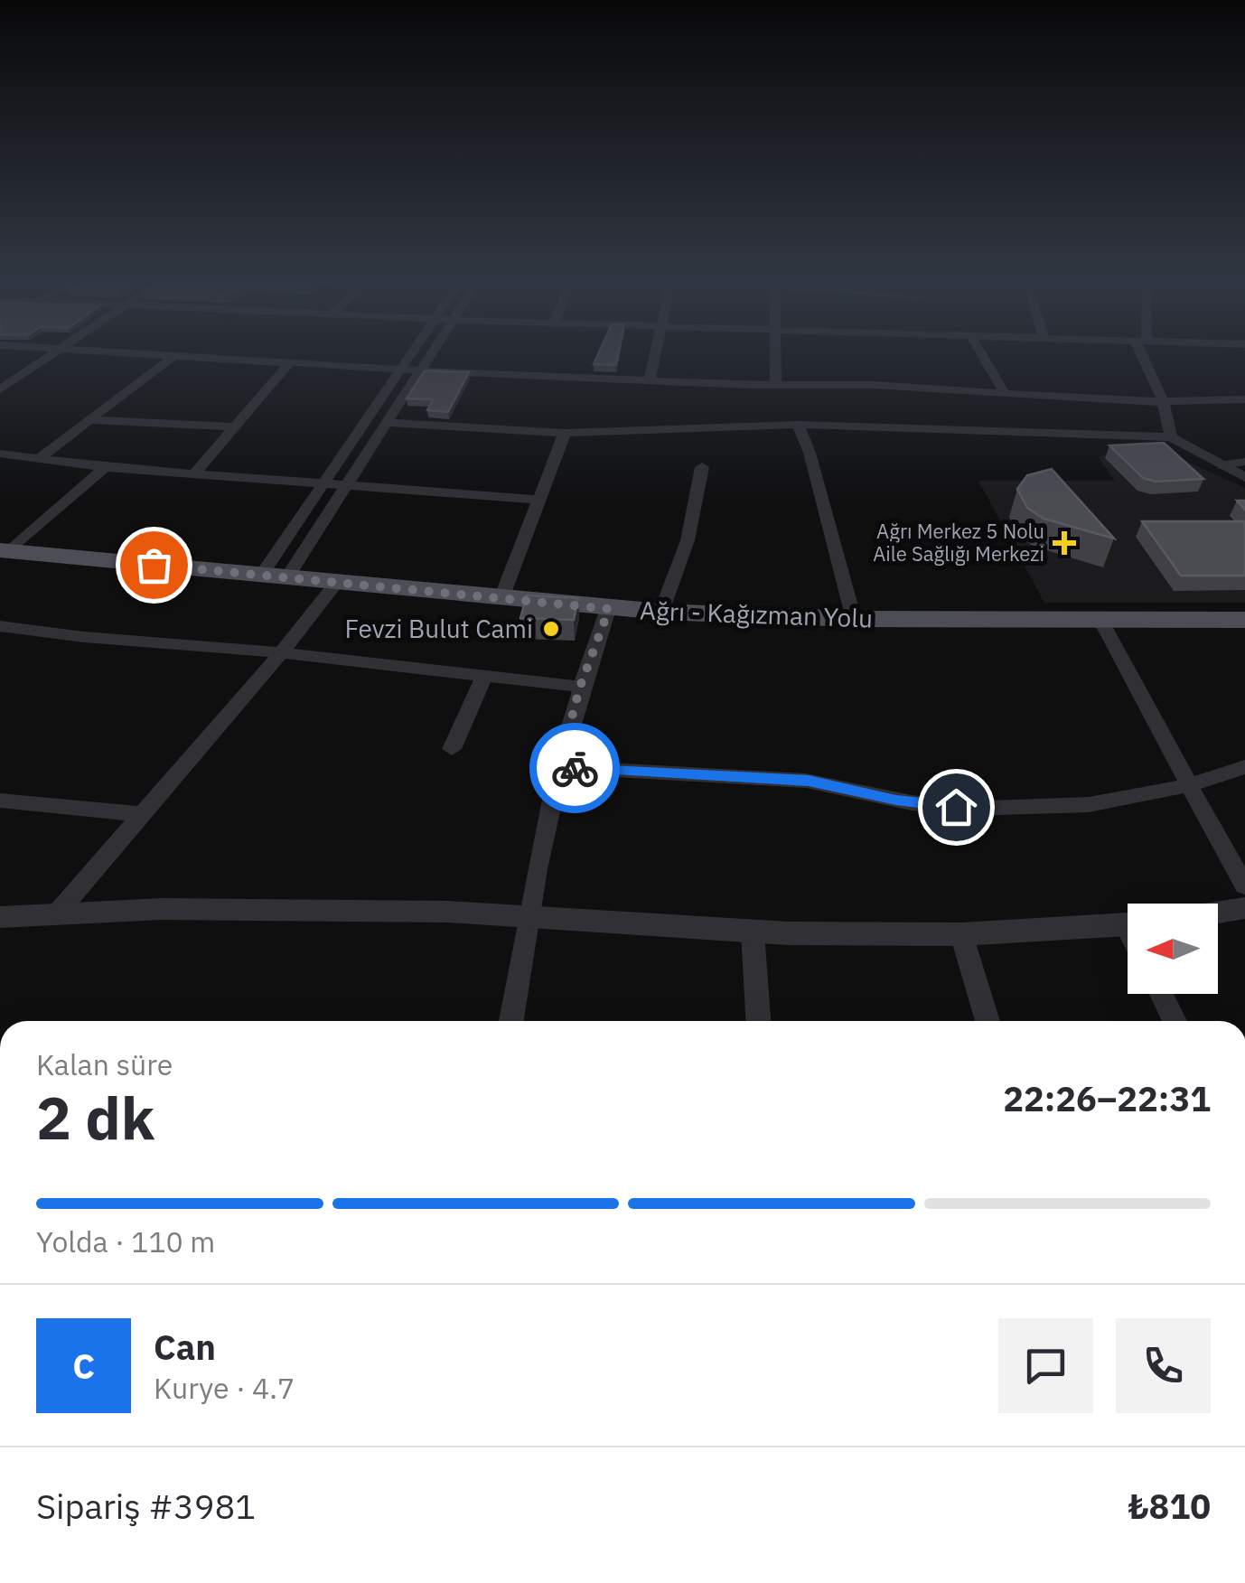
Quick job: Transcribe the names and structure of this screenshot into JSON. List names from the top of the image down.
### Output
{
  "streets": {
    "main road": ["Ağrı - Kağızman Yolu"]
  },
  "places": {
    "health": ["Ağrı Merkez 5 Nolu Aile Sağlığı Merkezi"],
    "other": ["Fevzi Bulut Cami"]
  },
  "north": "left",
  "page": {
    "heading": ["2 dk", "Kalan süre", "22:26–22:31"],
    "panel": [
      "Can",
      "Kurye · 4.7",
      "Sipariş #3981",
      "₺810"
    ],
    "bar": "Yolda · 110 m",
    "round": "C"
  }
}
